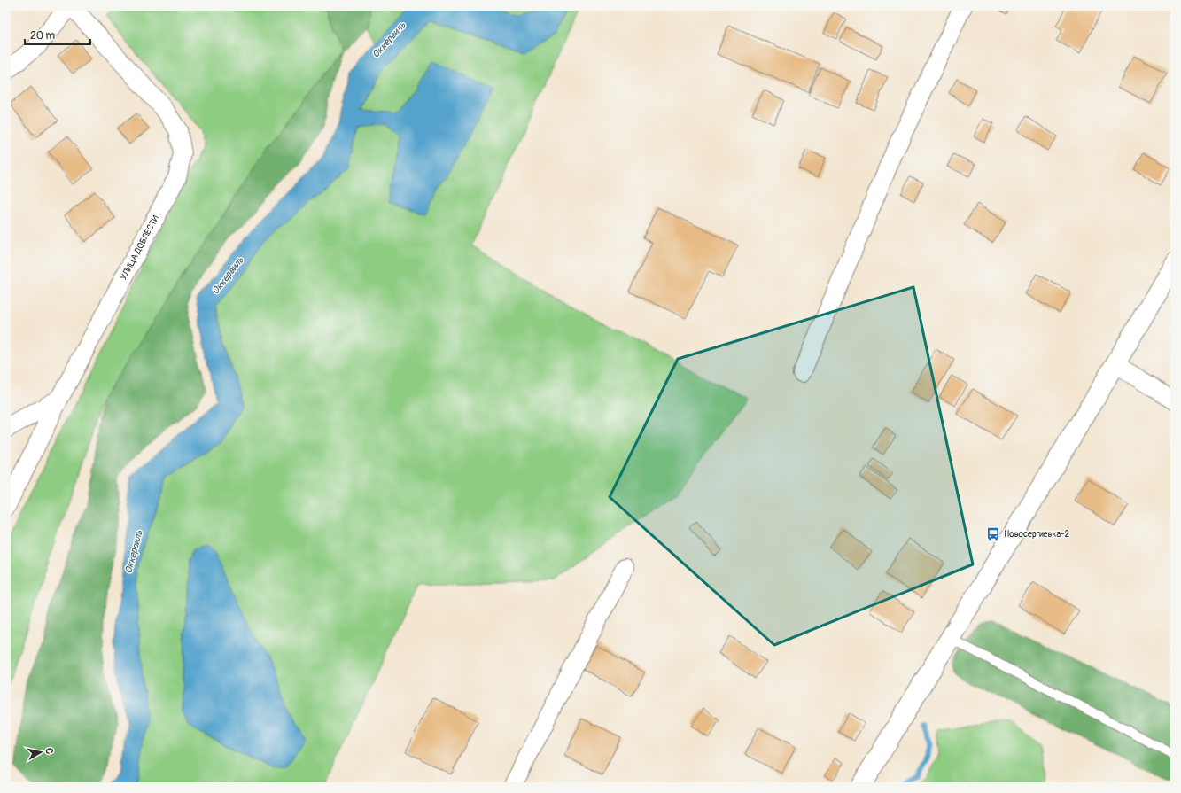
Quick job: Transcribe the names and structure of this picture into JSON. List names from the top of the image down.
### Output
{
  "streets": {
    "street": ["УЛИЦА ДОБЛЕСТИ"]
  },
  "water": ["Оккервиль"],
  "places": {
    "bus stop": ["Новосергиевка-2"]
  },
  "scale_bar": "20 m",
  "north": "right"
}
